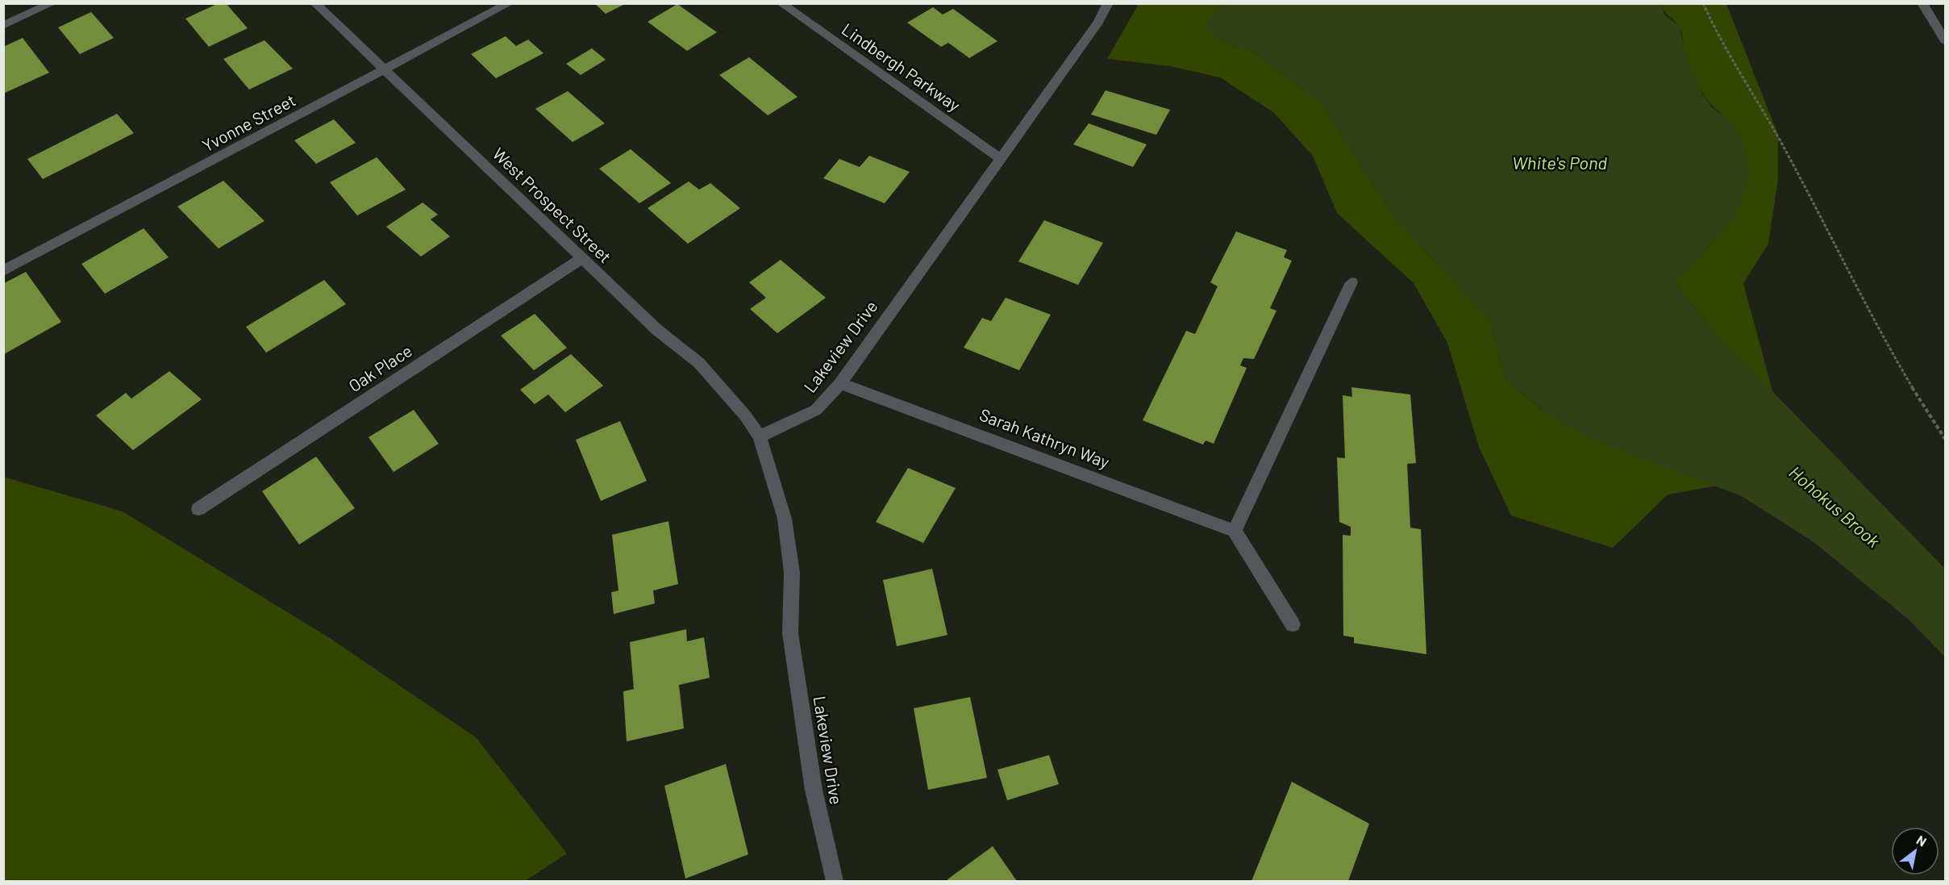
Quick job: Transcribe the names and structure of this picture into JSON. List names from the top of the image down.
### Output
{
  "streets": {
    "street": [
      "Lindbergh Parkway",
      "Yvonne Street",
      "West Prospect Street",
      "Lakeview Drive",
      "Oak Place",
      "Sarah Kathryn Way"
    ]
  },
  "crossings": [
    ["Lindbergh Parkway", "Lakeview Drive"],
    ["Yvonne Street", "West Prospect Street"],
    ["West Prospect Street", "Lakeview Drive"],
    ["West Prospect Street", "Oak Place"],
    ["Lakeview Drive", "Sarah Kathryn Way"]
  ],
  "water": ["White's Pond", "Hohokus Brook"],
  "north": "top right"
}
